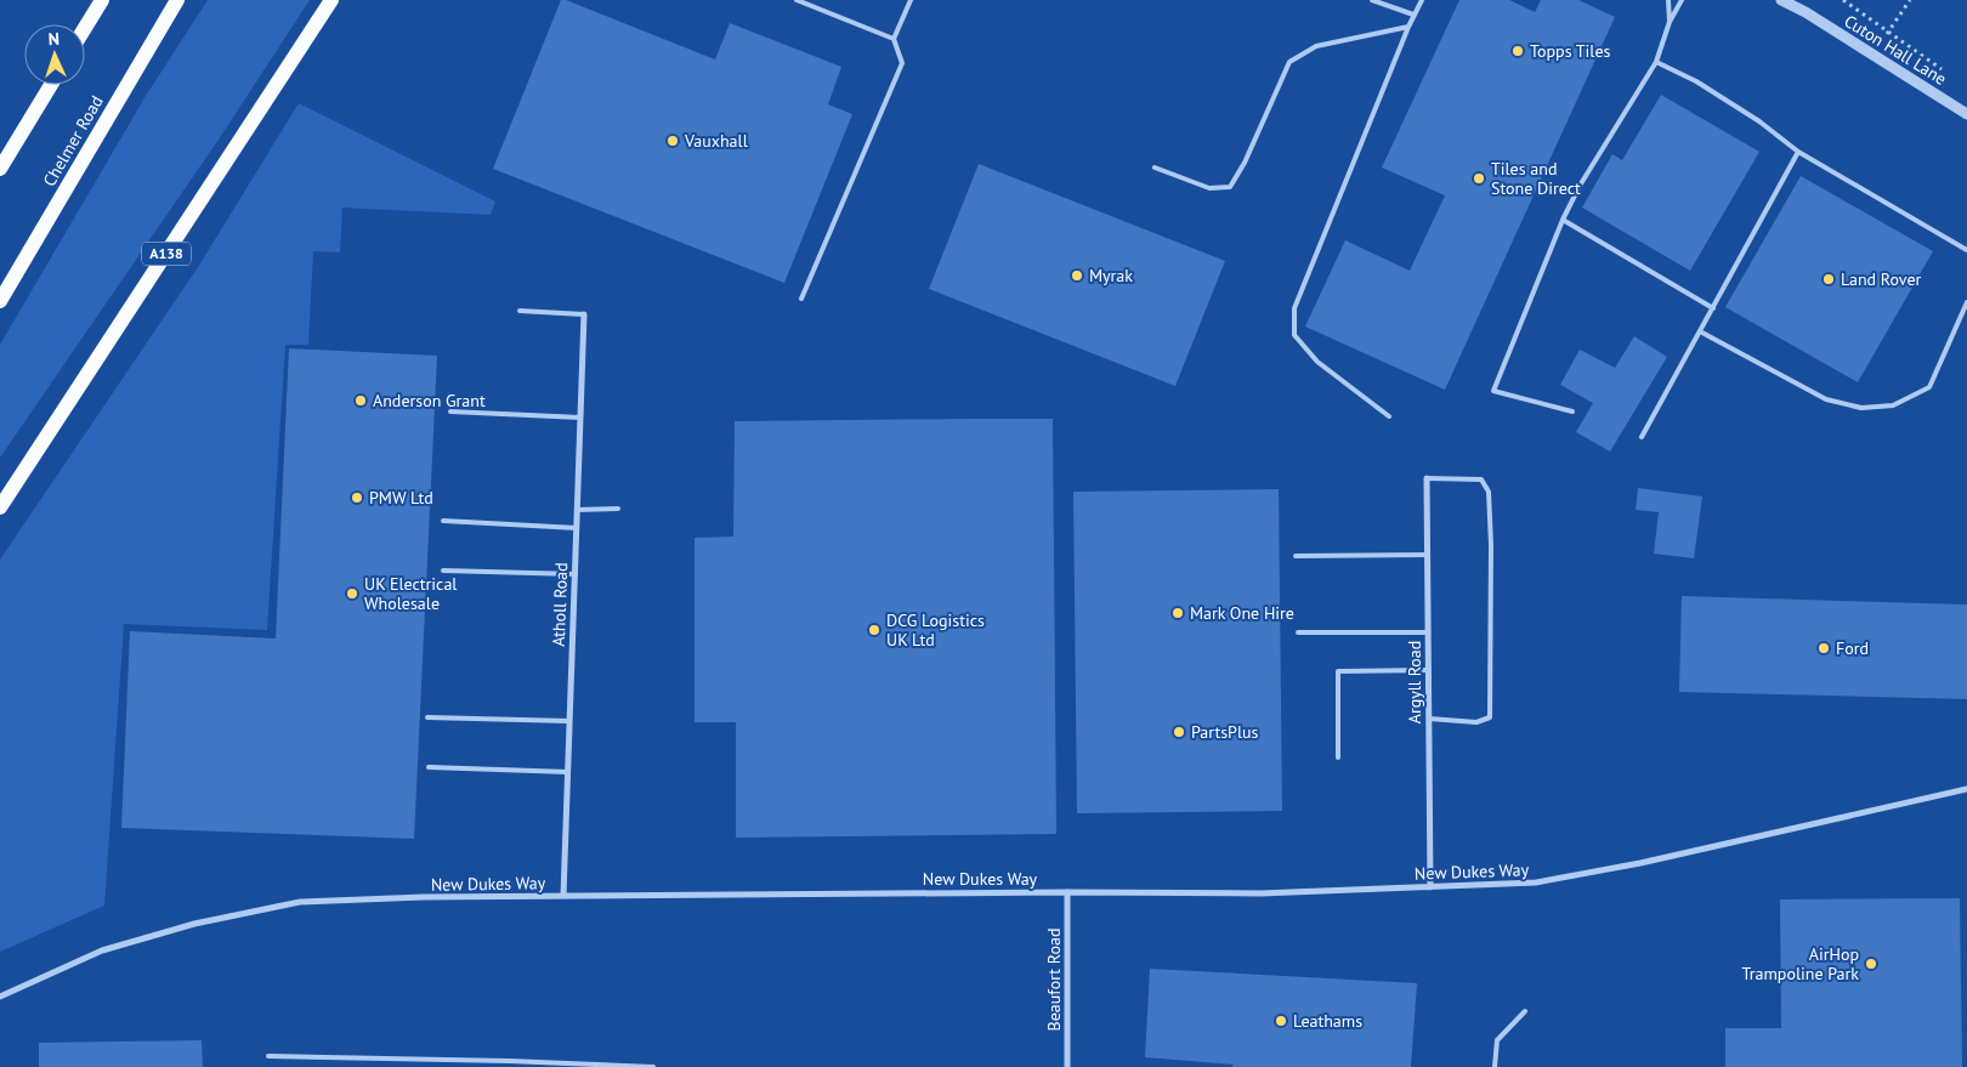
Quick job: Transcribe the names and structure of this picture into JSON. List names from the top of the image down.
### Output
{
  "streets": {
    "main road": ["Chelmer Road", "A138"],
    "street": [
      "Cuton Hall Lane",
      "Atholl Road",
      "Argyll Road",
      "New Dukes Way",
      "Beaufort Road"
    ]
  },
  "crossings": [
    ["Atholl Road", "New Dukes Way"],
    ["Argyll Road", "New Dukes Way"],
    ["New Dukes Way", "Beaufort Road"]
  ],
  "places": [
    "Topps Tiles",
    "Vauxhall",
    "Tiles and Stone Direct",
    "Myrak",
    "Land Rover",
    "Anderson Grant",
    "PMW Ltd",
    "UK Electrical Wholesale",
    "Mark One Hire",
    "DCG Logistics UK Ltd",
    "Ford",
    "PartsPlus",
    "AirHop Trampoline Park",
    "Leathams"
  ],
  "north": "top"
}
